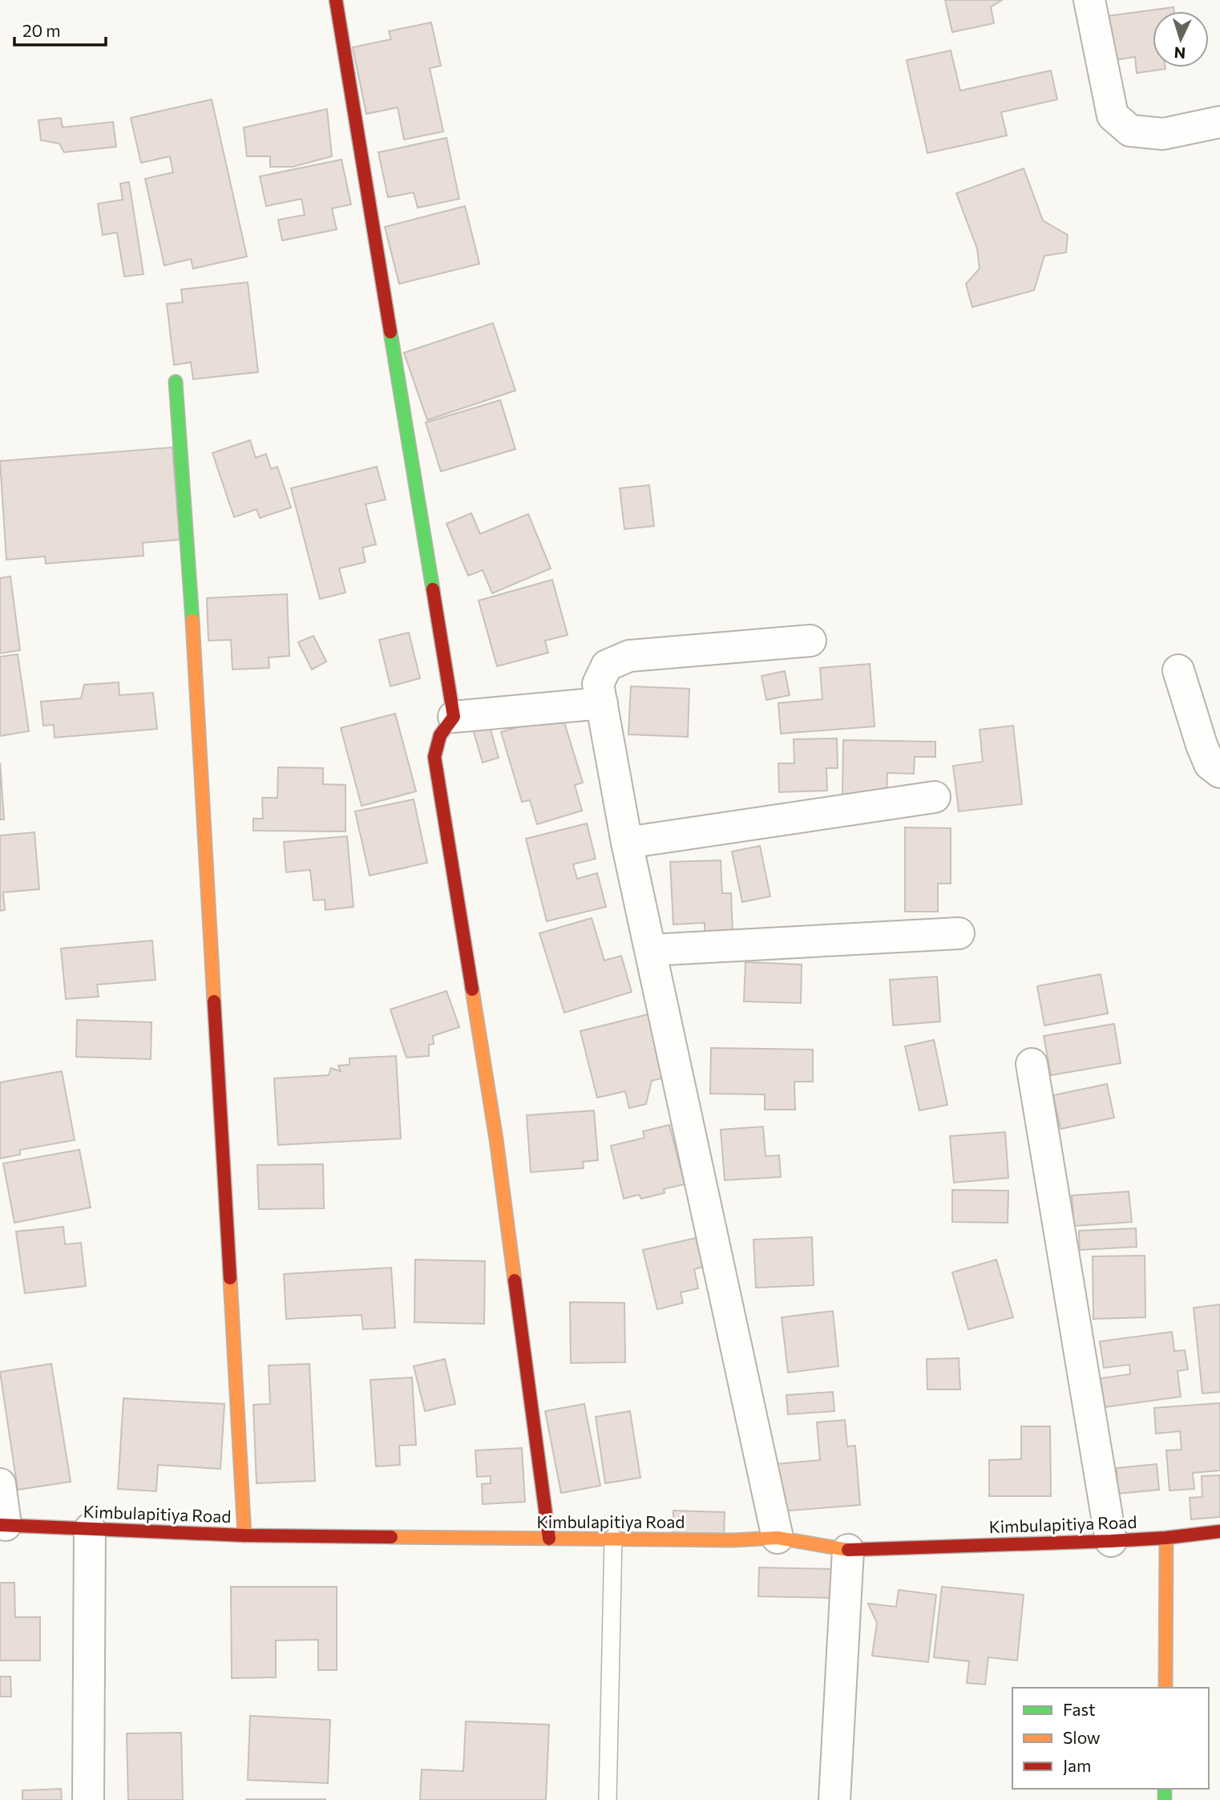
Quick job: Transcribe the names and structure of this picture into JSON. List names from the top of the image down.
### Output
{
  "streets": {
    "street": ["Kimbulapitiya Road"]
  },
  "legend": ["Fast", "Slow", "Jam"],
  "scale_bar": "20 m",
  "north": "bottom"
}
